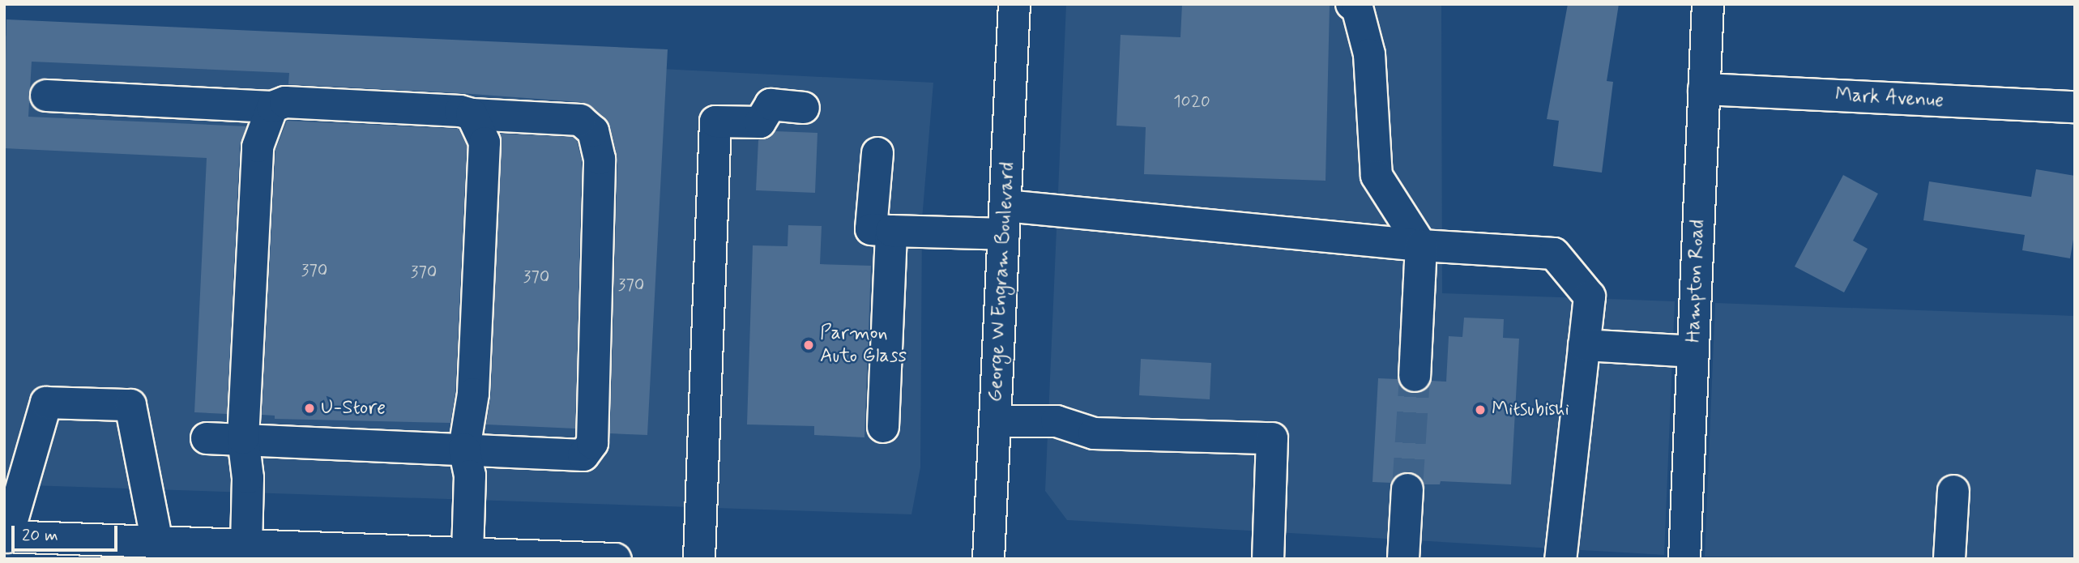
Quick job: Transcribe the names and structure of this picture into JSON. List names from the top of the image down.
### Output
{
  "streets": {
    "main road": ["Mark Avenue", "Hampton Road", "George W Engram Boulevard"]
  },
  "crossings": [
    ["Mark Avenue", "Hampton Road"]
  ],
  "places": ["Parmon Auto Glass", "U-Store", "Mitsubishi"],
  "house_numbers": [
    "1020",
    "370",
    "370",
    "370",
    "370"
  ],
  "scale_bar": "20 m"
}
